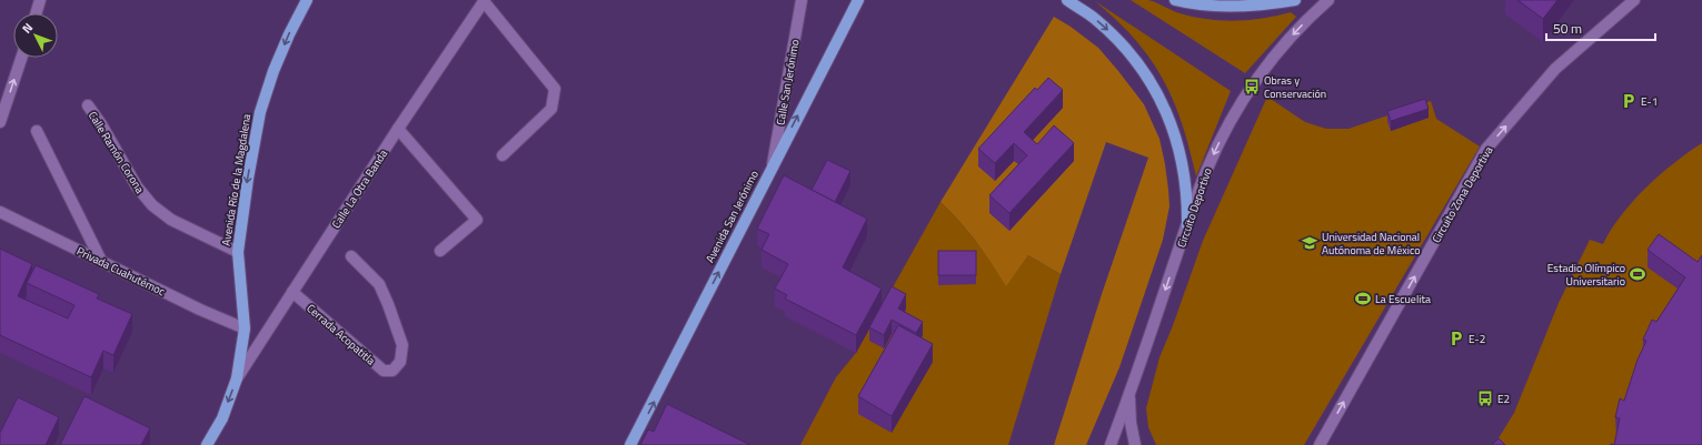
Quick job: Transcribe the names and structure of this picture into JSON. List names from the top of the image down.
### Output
{
  "streets": {
    "main road": ["Avenida Río de la Magdalena", "Avenida San Jerónimo"],
    "street": [
      "Calle San Jerónimo",
      "Calle Ramón Corona",
      "Calle La Otra Banda",
      "Circuito Zona Deportiva",
      "Circuito Deportivo",
      "Privada Cuahutémoc",
      "Cerrada Acopatitla"
    ]
  },
  "crossings": [
    ["Calle San Jerónimo", "Avenida San Jerónimo"],
    ["Calle Ramón Corona", "Avenida Río de la Magdalena"],
    ["Avenida Río de la Magdalena", "Calle La Otra Banda"],
    ["Avenida Río de la Magdalena", "Privada Cuahutémoc"],
    ["Calle La Otra Banda", "Cerrada Acopatitla"]
  ],
  "one_way": [
    "Avenida Río de la Magdalena",
    "Circuito Zona Deportiva",
    "Circuito Deportivo",
    "Avenida San Jerónimo"
  ],
  "places": {
    "bus stop": ["Obras y Conservación", "E2"],
    "parking": ["E-1", "E-2"],
    "school or university": ["Universidad Nacional Autónoma de México"],
    "sports": ["Estadio Olímpico Universitario", "La Escuelita"]
  },
  "scale_bar": "50 m",
  "north": "top left"
}
